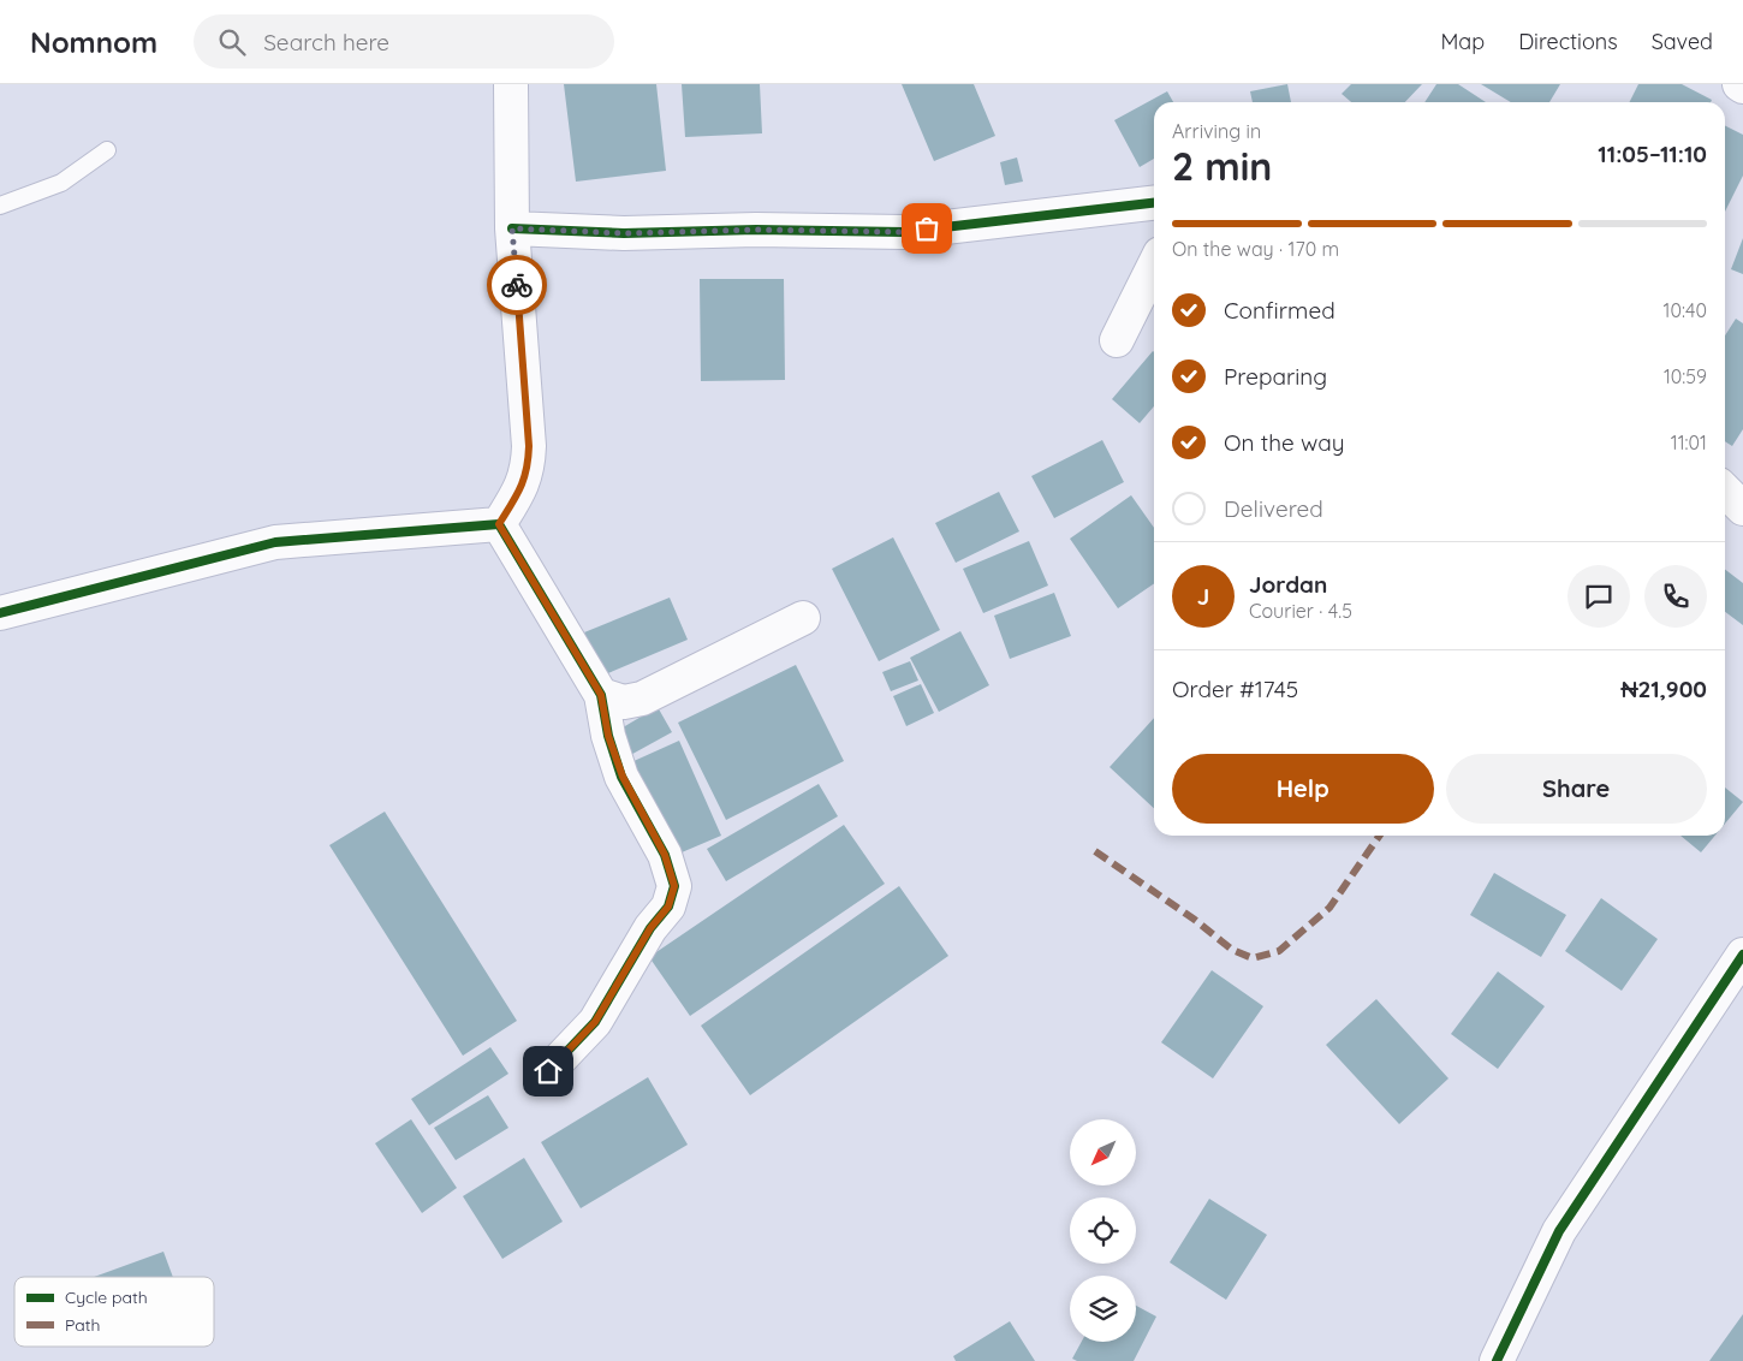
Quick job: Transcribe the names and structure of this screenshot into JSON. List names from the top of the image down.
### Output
{
  "legend": ["Cycle path", "Path"],
  "north": "bottom left",
  "page": {
    "header": "Nomnom",
    "search": "Search here",
    "nav": ["Map", "Directions", "Saved"],
    "heading": ["2 min", "Arriving in", "11:05–11:10"],
    "panel": [
      "Jordan",
      "Courier · 4.5",
      "Order #1745",
      "₦21,900"
    ],
    "bar": "On the way · 170 m",
    "list": [
      ["Confirmed", "10:40"],
      ["Preparing", "10:59"],
      ["On the way", "11:01"],
      "Delivered"
    ],
    "round": "J",
    "buttons": ["Help", "Share"]
  }
}
